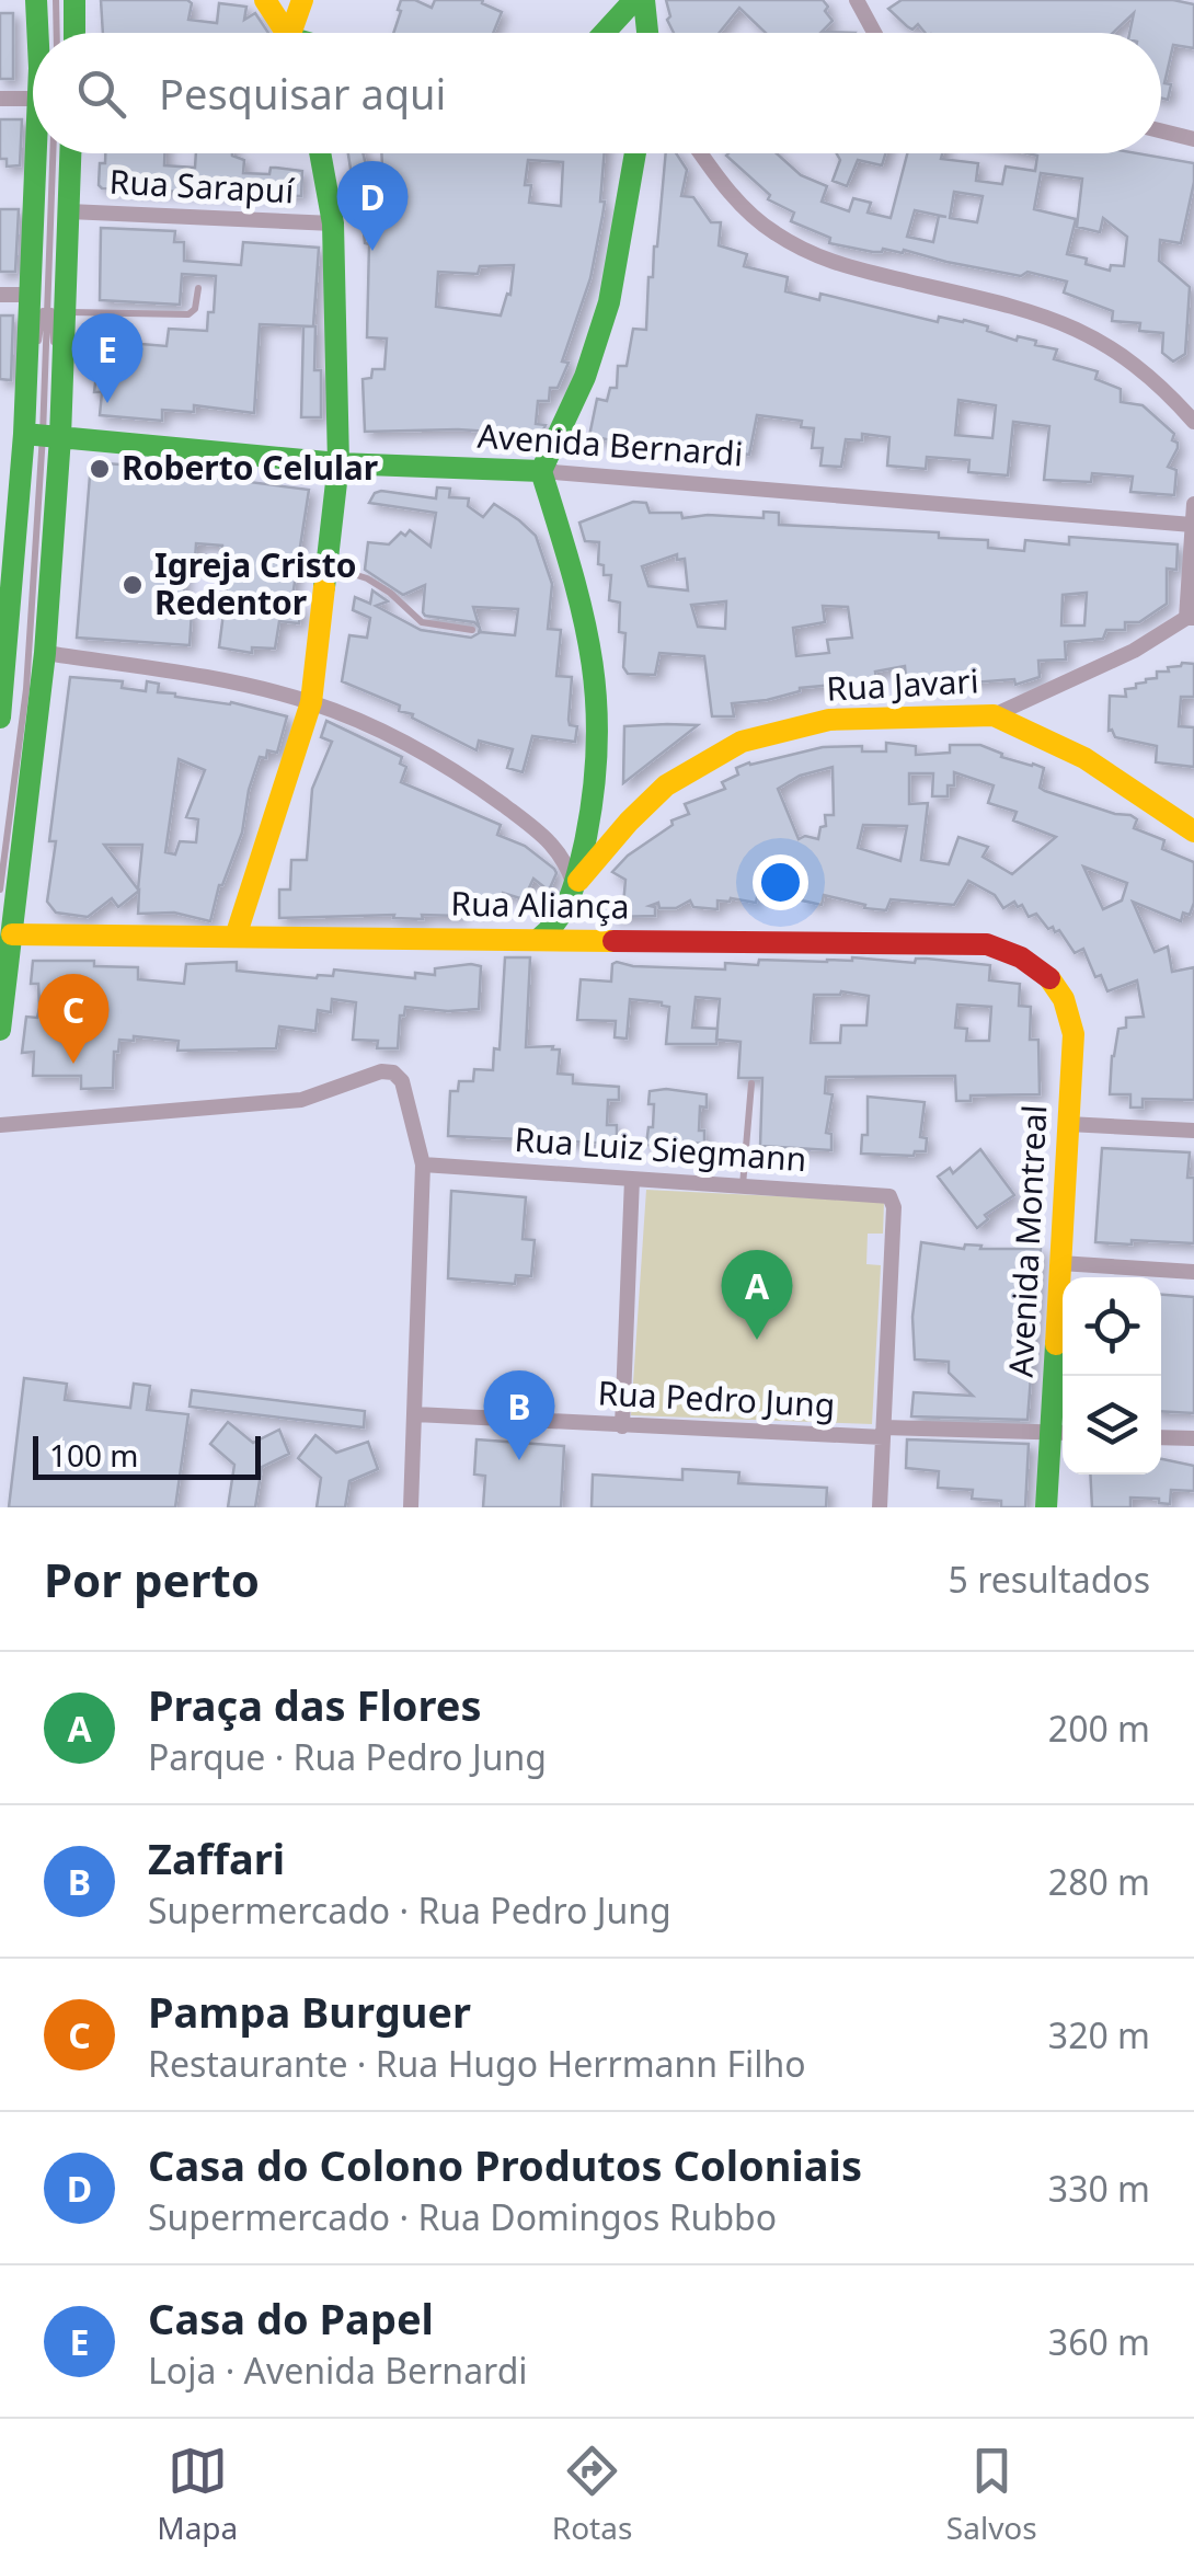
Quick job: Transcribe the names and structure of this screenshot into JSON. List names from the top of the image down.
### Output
{
  "streets": {
    "street": [
      "Rua Sarapuí",
      "Avenida Bernardi",
      "Rua Javari",
      "Rua Aliança",
      "Rua Luiz Siegmann",
      "Avenida Montreal",
      "Rua Pedro Jung"
    ]
  },
  "crossings": [
    ["Rua Aliança", "Avenida Montreal"],
    ["Rua Luiz Siegmann", "Rua Pedro Jung"],
    ["Avenida Montreal", "Rua Pedro Jung"]
  ],
  "places": ["Roberto Celular", "Igreja Cristo Redentor"],
  "scale_bar": "100 m",
  "page": {
    "search": "Pesquisar aqui",
    "pins": [
      "D",
      "E",
      "C",
      "A",
      "B"
    ],
    "scale": "100 m",
    "heading": ["Por perto", "5 resultados"],
    "list": [
      {
        "mark": "A",
        "name": "Praça das Flores",
        "note": "Parque · Rua Pedro Jung",
        "value": "200 m"
      },
      {
        "mark": "B",
        "name": "Zaffari",
        "note": "Supermercado · Rua Pedro Jung",
        "value": "280 m"
      },
      {
        "mark": "C",
        "name": "Pampa Burguer",
        "note": "Restaurante · Rua Hugo Herrmann Filho",
        "value": "320 m"
      },
      {
        "mark": "D",
        "name": "Casa do Colono Produtos Coloniais",
        "note": "Supermercado · Rua Domingos Rubbo",
        "value": "330 m"
      },
      {
        "mark": "E",
        "name": "Casa do Papel",
        "note": "Loja · Avenida Bernardi",
        "value": "360 m"
      }
    ],
    "nav": ["Mapa", "Rotas", "Salvos"]
  }
}
